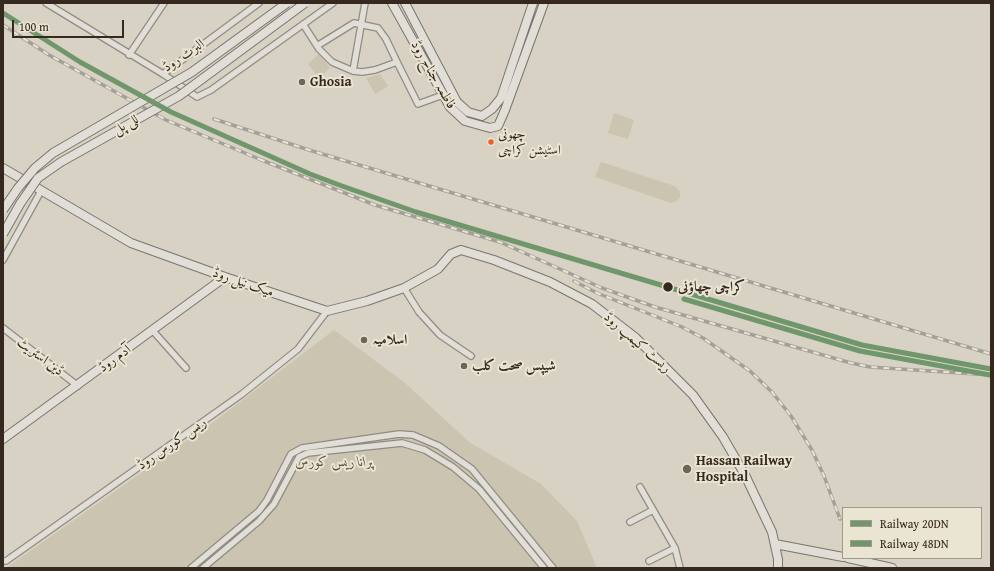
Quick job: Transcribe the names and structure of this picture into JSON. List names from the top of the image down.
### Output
{
  "streets": {
    "street": [
      "البرٹ روڈ",
      "فاطمہ جناح روڈ",
      "للی پل",
      "میک نیل روڈ",
      "ریسٹ کیمپ روڈ",
      "ڈین اسٹریٹ",
      "آدم روڈ",
      "ریس کورس روڈ"
    ]
  },
  "crossings": [
    ["میک نیل روڈ", "آدم روڈ"],
    ["میک نیل روڈ", "ریس کورس روڈ"],
    ["ڈین اسٹریٹ", "آدم روڈ"]
  ],
  "parks": ["پرانا ریس کورس"],
  "places": [
    "Ghosia",
    "چھونی اسٹیشن کراچی",
    "کراچی چھاؤنی",
    "اسلامیہ",
    "شیپس صحت کلب",
    "Hassan Railway Hospital"
  ],
  "lines": ["rail line 20DN", "rail line 48DN"],
  "legend": ["Railway 20DN", "Railway 48DN"],
  "scale_bar": "100 m"
}
